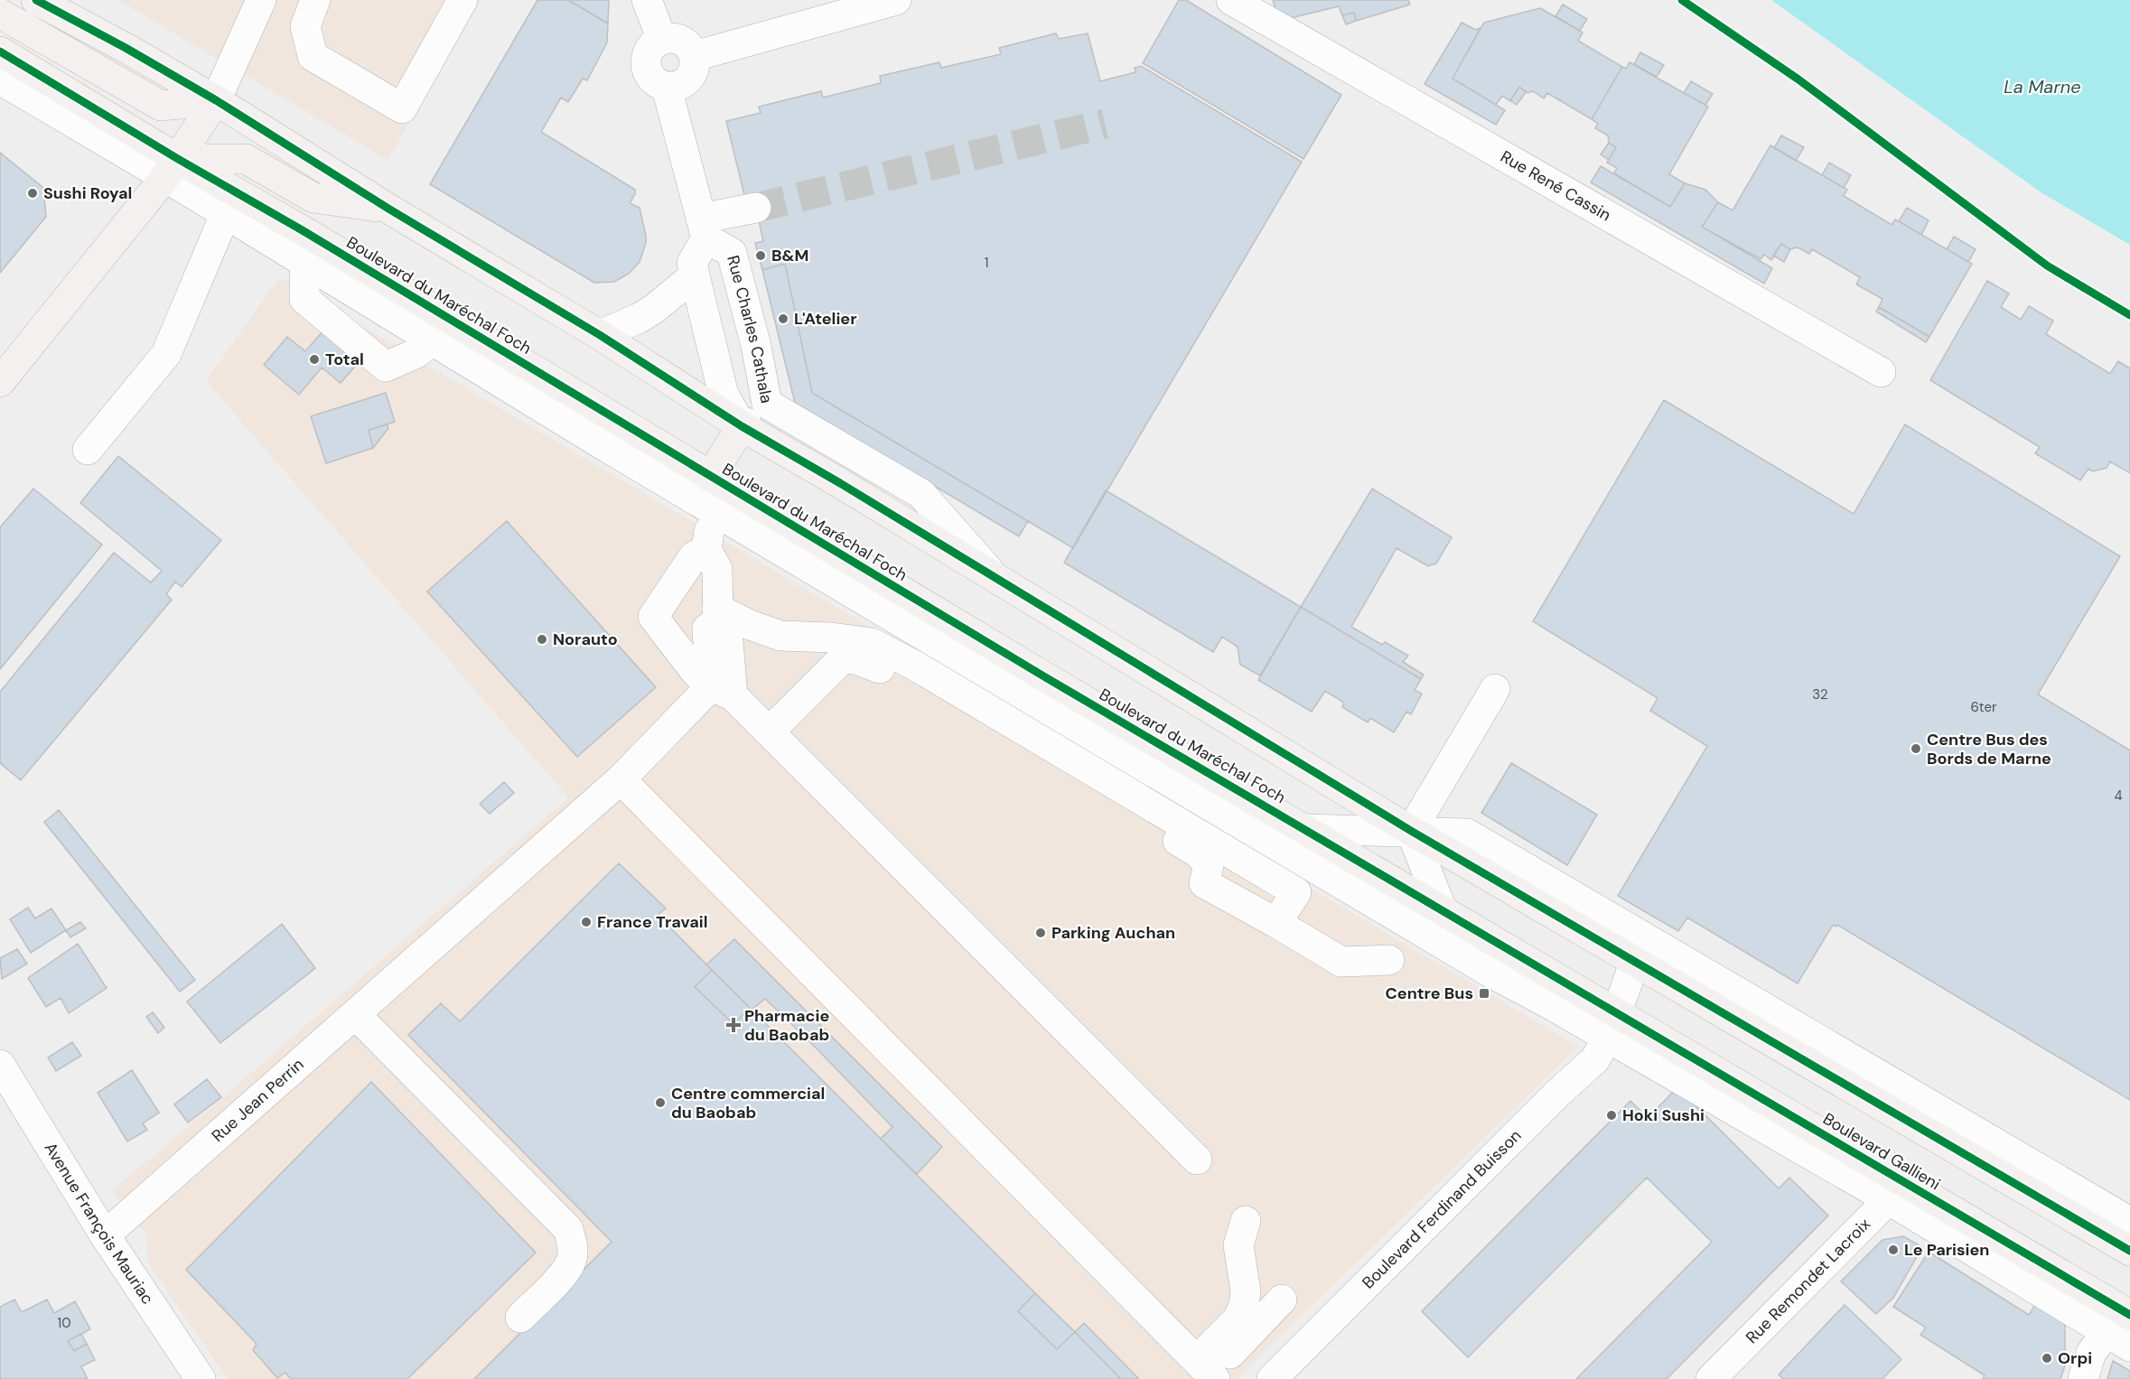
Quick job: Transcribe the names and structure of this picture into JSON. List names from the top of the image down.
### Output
{
  "streets": {
    "main road": ["Boulevard du Maréchal Foch", "Boulevard Gallieni"],
    "street": [
      "Rue René Cassin",
      "Rue Charles Cathala",
      "Rue Jean Perrin",
      "Boulevard Ferdinand Buisson",
      "Avenue François Mauriac",
      "Rue Remondet Lacroix"
    ]
  },
  "crossings": [
    ["Boulevard du Maréchal Foch", "Rue Charles Cathala"],
    ["Boulevard du Maréchal Foch", "Boulevard Gallieni"],
    ["Boulevard du Maréchal Foch", "Boulevard Ferdinand Buisson"],
    ["Rue Jean Perrin", "Avenue François Mauriac"],
    ["Boulevard Gallieni", "Boulevard Ferdinand Buisson"],
    ["Boulevard Gallieni", "Rue Remondet Lacroix"]
  ],
  "water": ["La Marne"],
  "places": {
    "other": [
      "Sushi Royal",
      "B&M",
      "L'Atelier",
      "Total",
      "Norauto",
      "Centre Bus des Bords de Marne",
      "France Travail",
      "Parking Auchan",
      "Centre commercial du Baobab",
      "Hoki Sushi",
      "Le Parisien",
      "Orpi"
    ],
    "transit": ["Centre Bus"],
    "health": ["Pharmacie du Baobab"]
  },
  "house_numbers": [
    "1",
    "32",
    "6ter",
    "4",
    "10"
  ]
}
